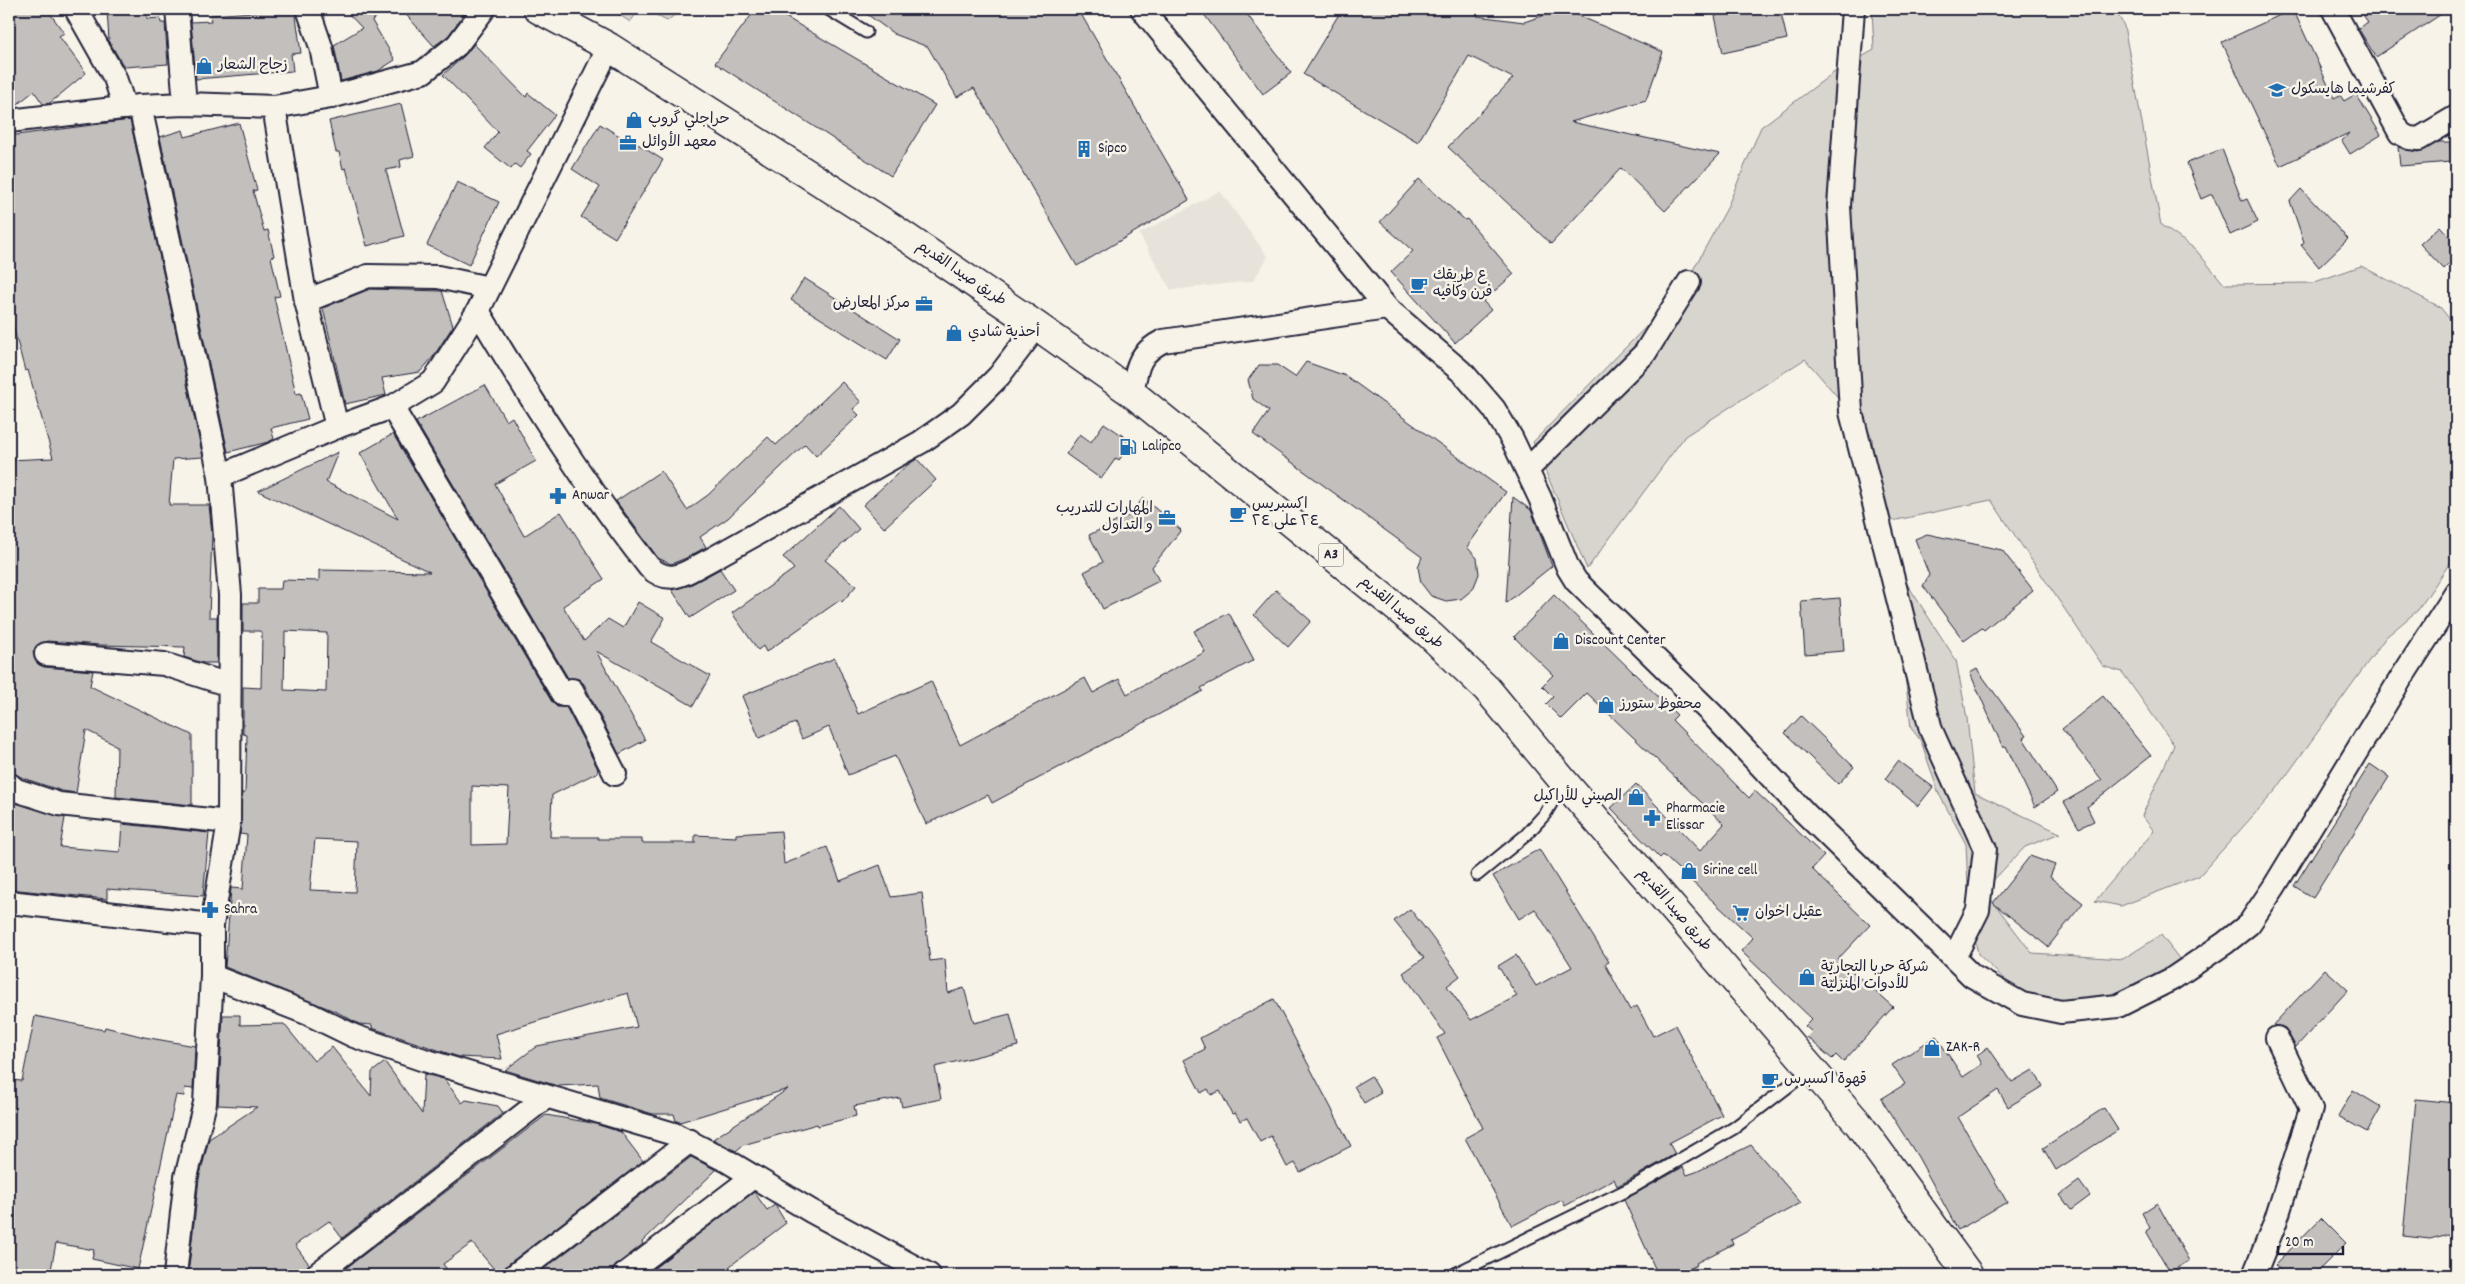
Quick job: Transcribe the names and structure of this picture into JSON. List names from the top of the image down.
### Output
{
  "streets": {
    "highway": ["طريق صيدا القديم", "A3"]
  },
  "places": {
    "shop": [
      "زجاح الشعار",
      "حراجلي گروپ",
      "أحذية شادي",
      "Discount Center",
      "محفوظ ستورز",
      "الصيني للأراكيل",
      "Sirine cell",
      "شركة حربا التجاريّة للأدوات المنزليّة",
      "ZAK-R"
    ],
    "school or university": ["كفرشيما هايسكول"],
    "office": ["معهد الأوائل", "مركز المعارض", "المهارات للتدريب و التداول"],
    "building": ["Sipco"],
    "cafe": ["ع طريقك فرن وكافيه", "اكسبريس ٢٤ على ٢٤", "قهوة اكسبرس"],
    "fuel station": ["Lalipco"],
    "pharmacy": ["Anwar", "Pharmacie Elissar", "Sahra"],
    "supermarket": ["عقيل اخوان"]
  },
  "scale_bar": "20 m"
}
